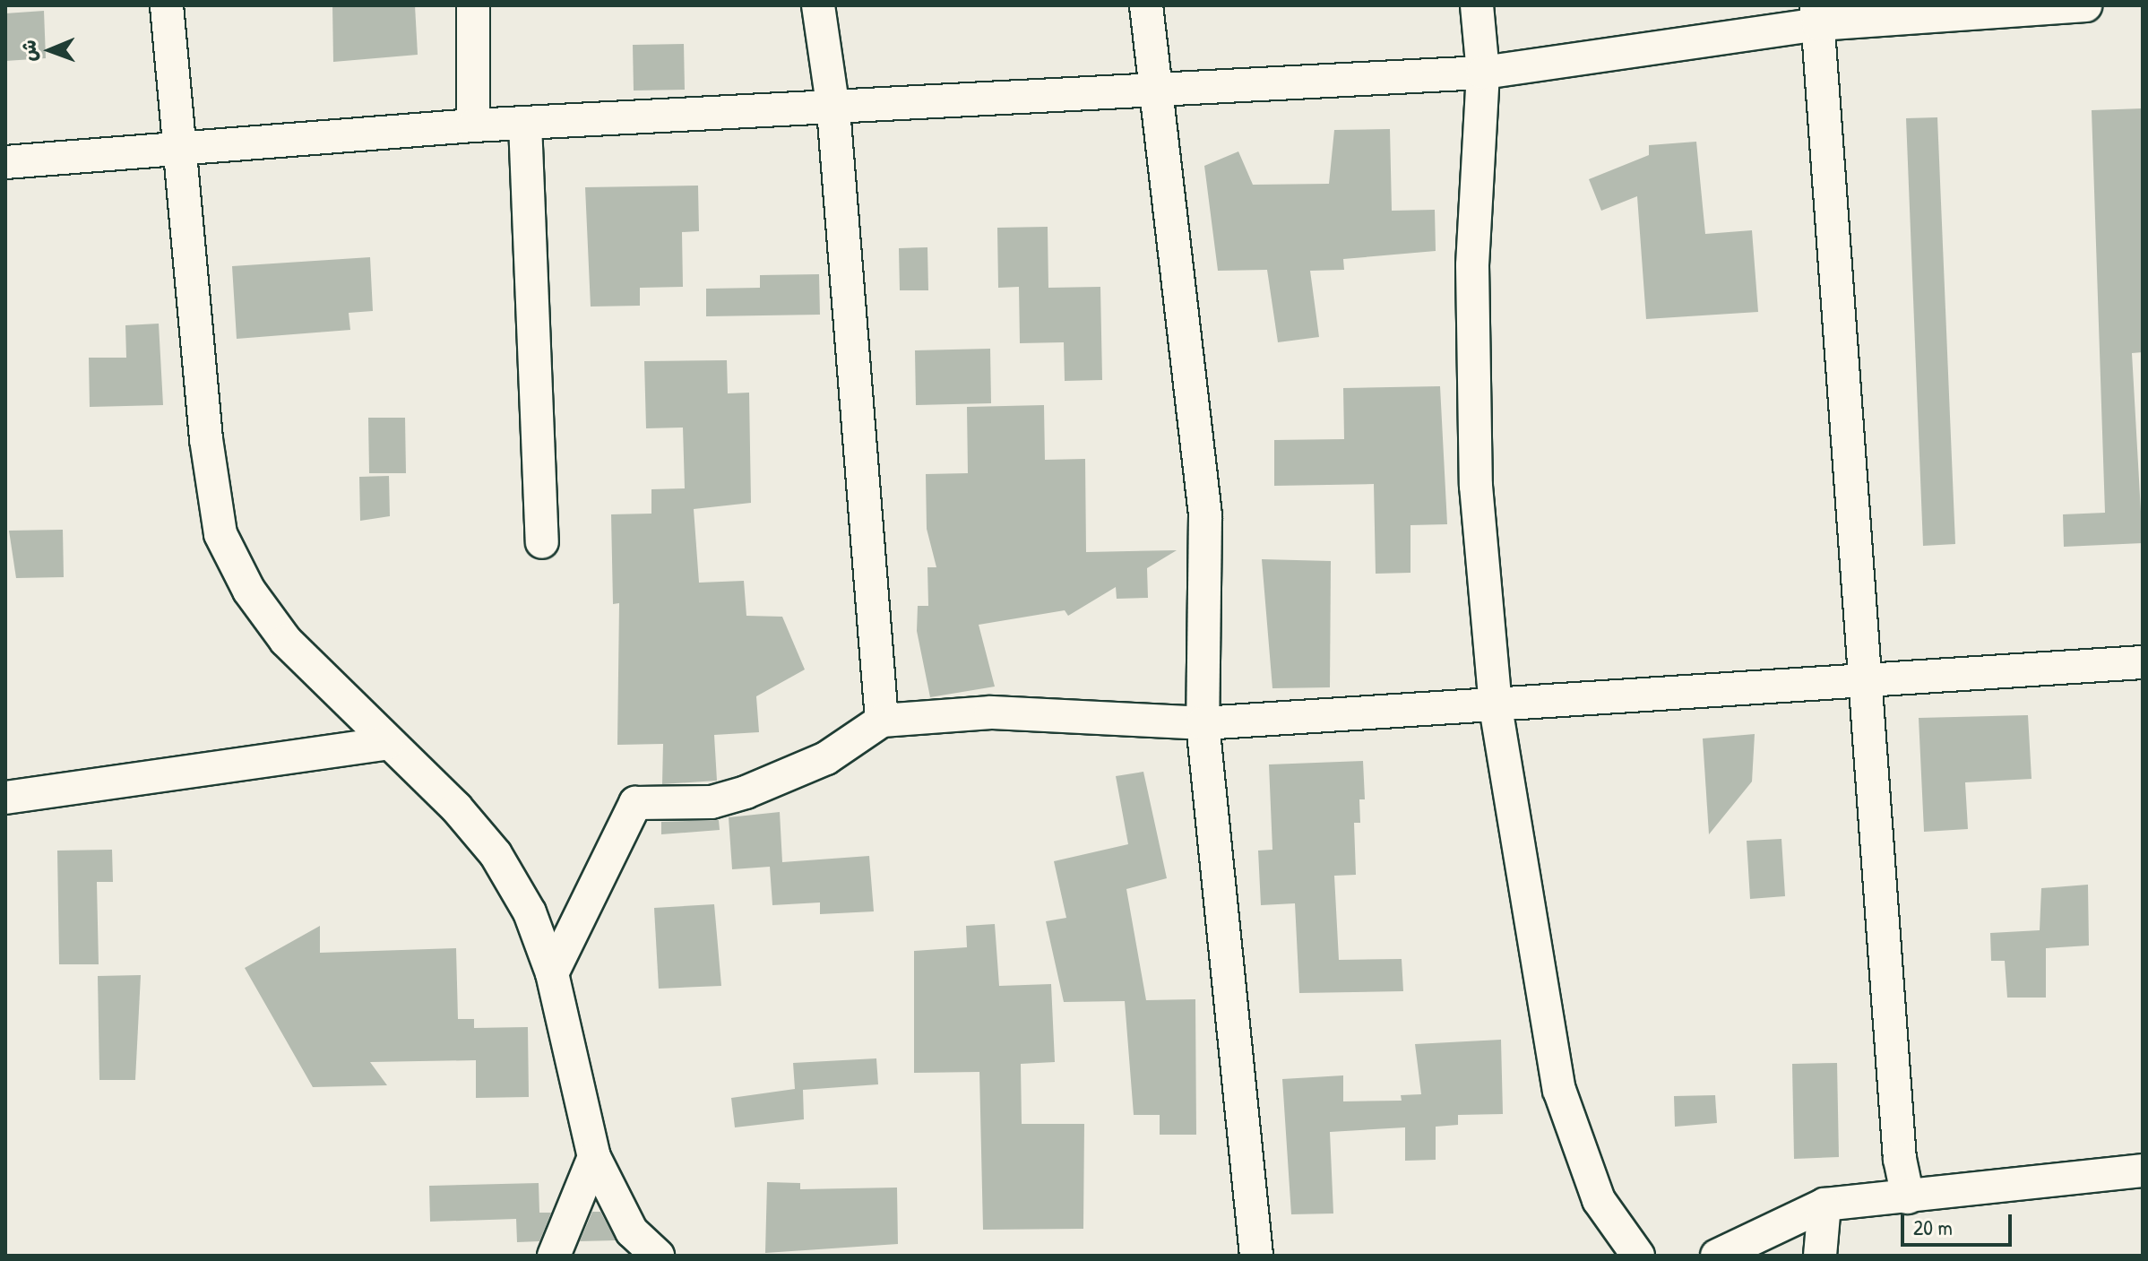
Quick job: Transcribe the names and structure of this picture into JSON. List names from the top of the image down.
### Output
{
  "scale_bar": "20 m",
  "north": "left"
}
